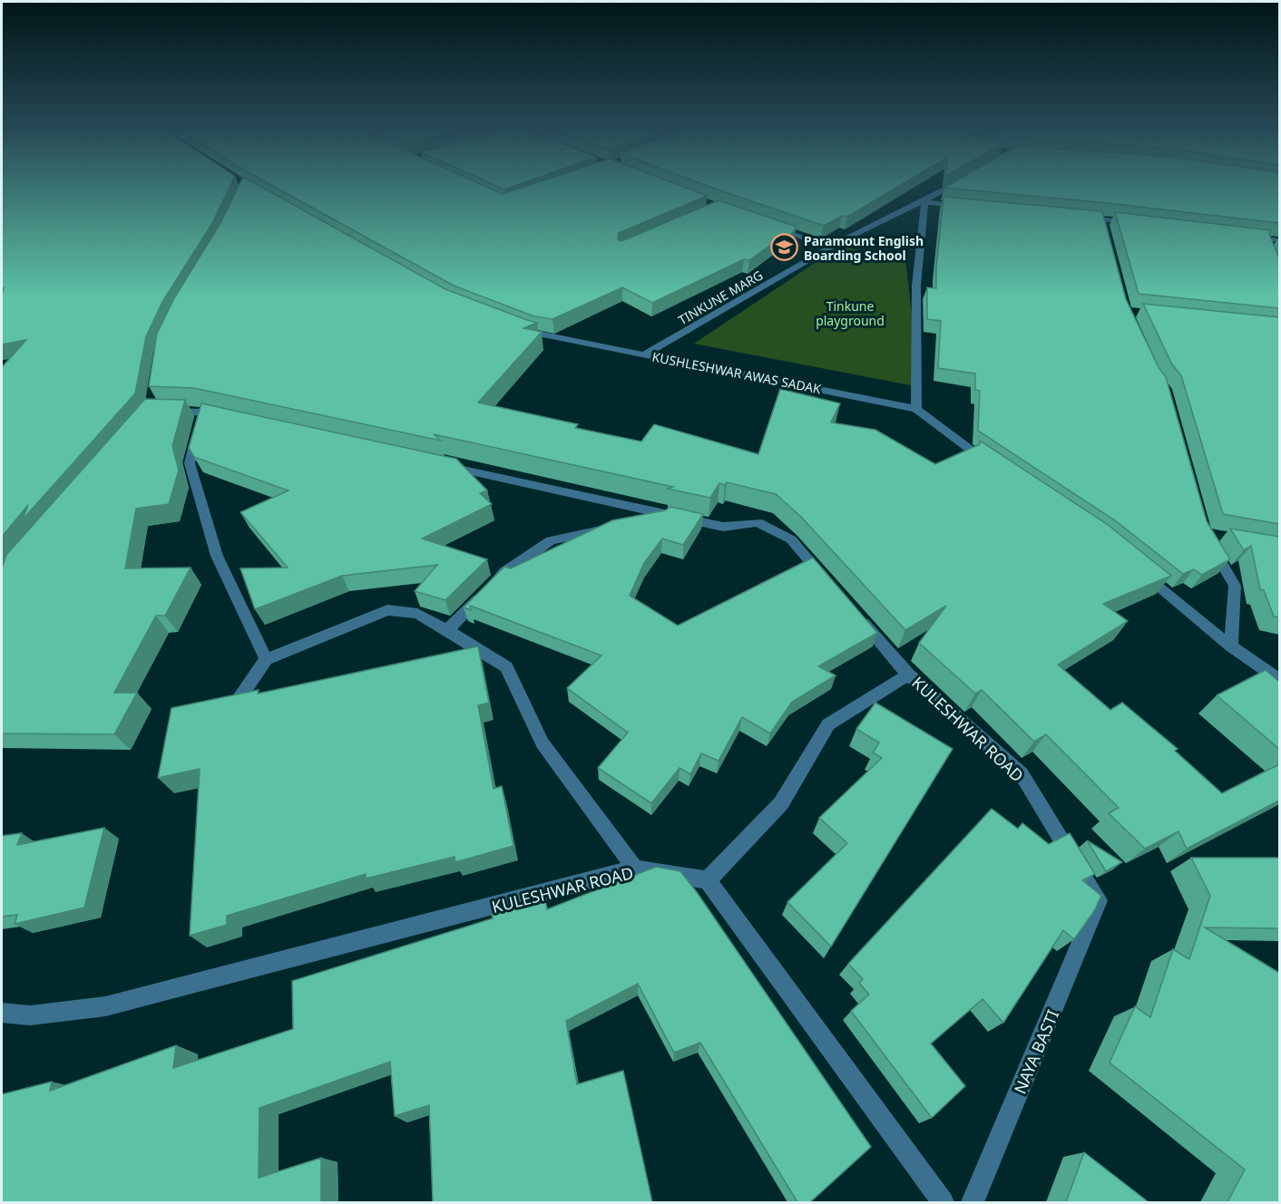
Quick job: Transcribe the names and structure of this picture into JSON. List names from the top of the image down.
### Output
{
  "streets": {
    "street": [
      "TINKUNE MARG",
      "KUSHLESHWAR AWAS SADAK",
      "KULESHWAR ROAD",
      "NAYA BASTI"
    ]
  },
  "crossings": [
    ["TINKUNE MARG", "KUSHLESHWAR AWAS SADAK"],
    ["KULESHWAR ROAD", "NAYA BASTI"]
  ],
  "parks": ["Tinkune playground"],
  "places": {
    "school or university": ["Paramount English Boarding School"]
  }
}
